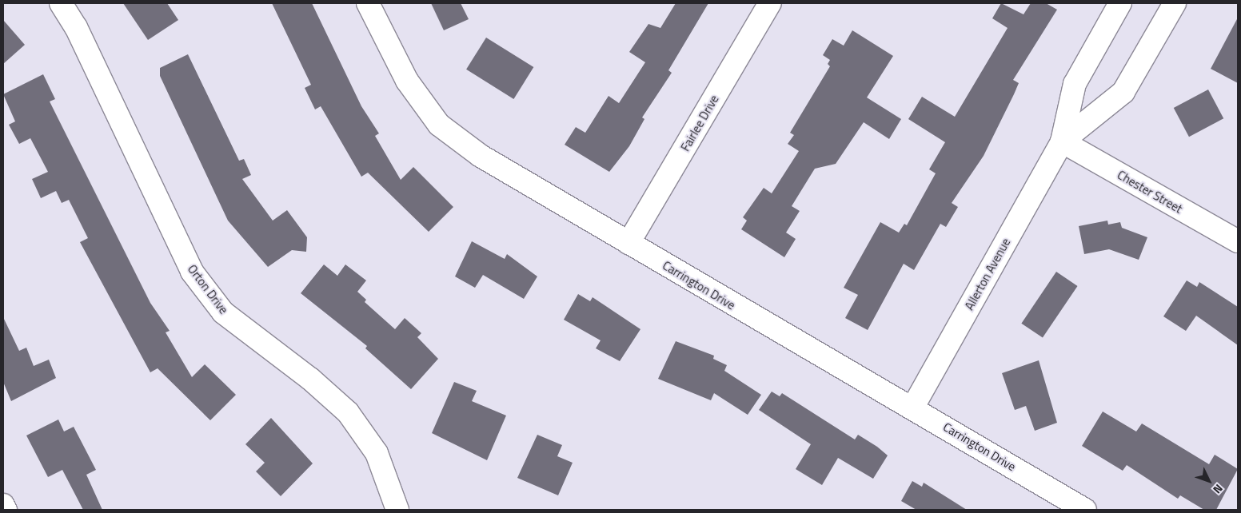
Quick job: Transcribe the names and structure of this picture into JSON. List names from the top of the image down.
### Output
{
  "streets": {
    "street": [
      "Fairlee Drive",
      "Chester Street",
      "Allerton Avenue",
      "Carrington Drive",
      "Orton Drive"
    ]
  },
  "crossings": [
    ["Fairlee Drive", "Carrington Drive"],
    ["Chester Street", "Allerton Avenue"],
    ["Allerton Avenue", "Carrington Drive"]
  ],
  "north": "bottom right"
}
